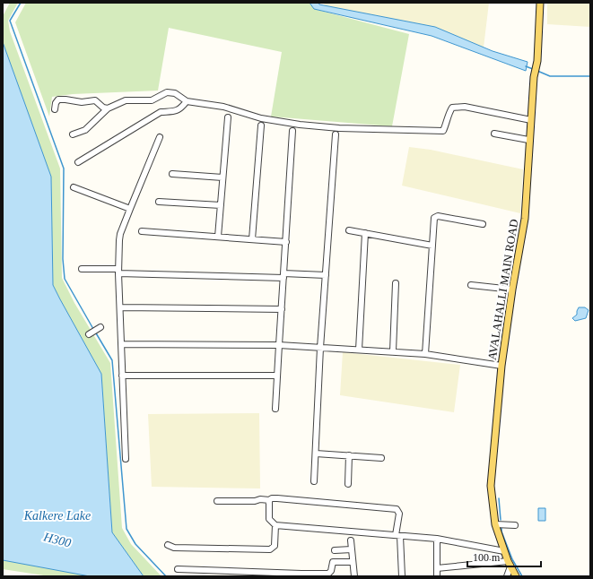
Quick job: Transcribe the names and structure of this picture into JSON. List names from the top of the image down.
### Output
{
  "streets": {
    "main road": ["AVALAHALLI MAIN ROAD"]
  },
  "water": ["Kalkere Lake", "H300"],
  "scale_bar": "100 m"
}
